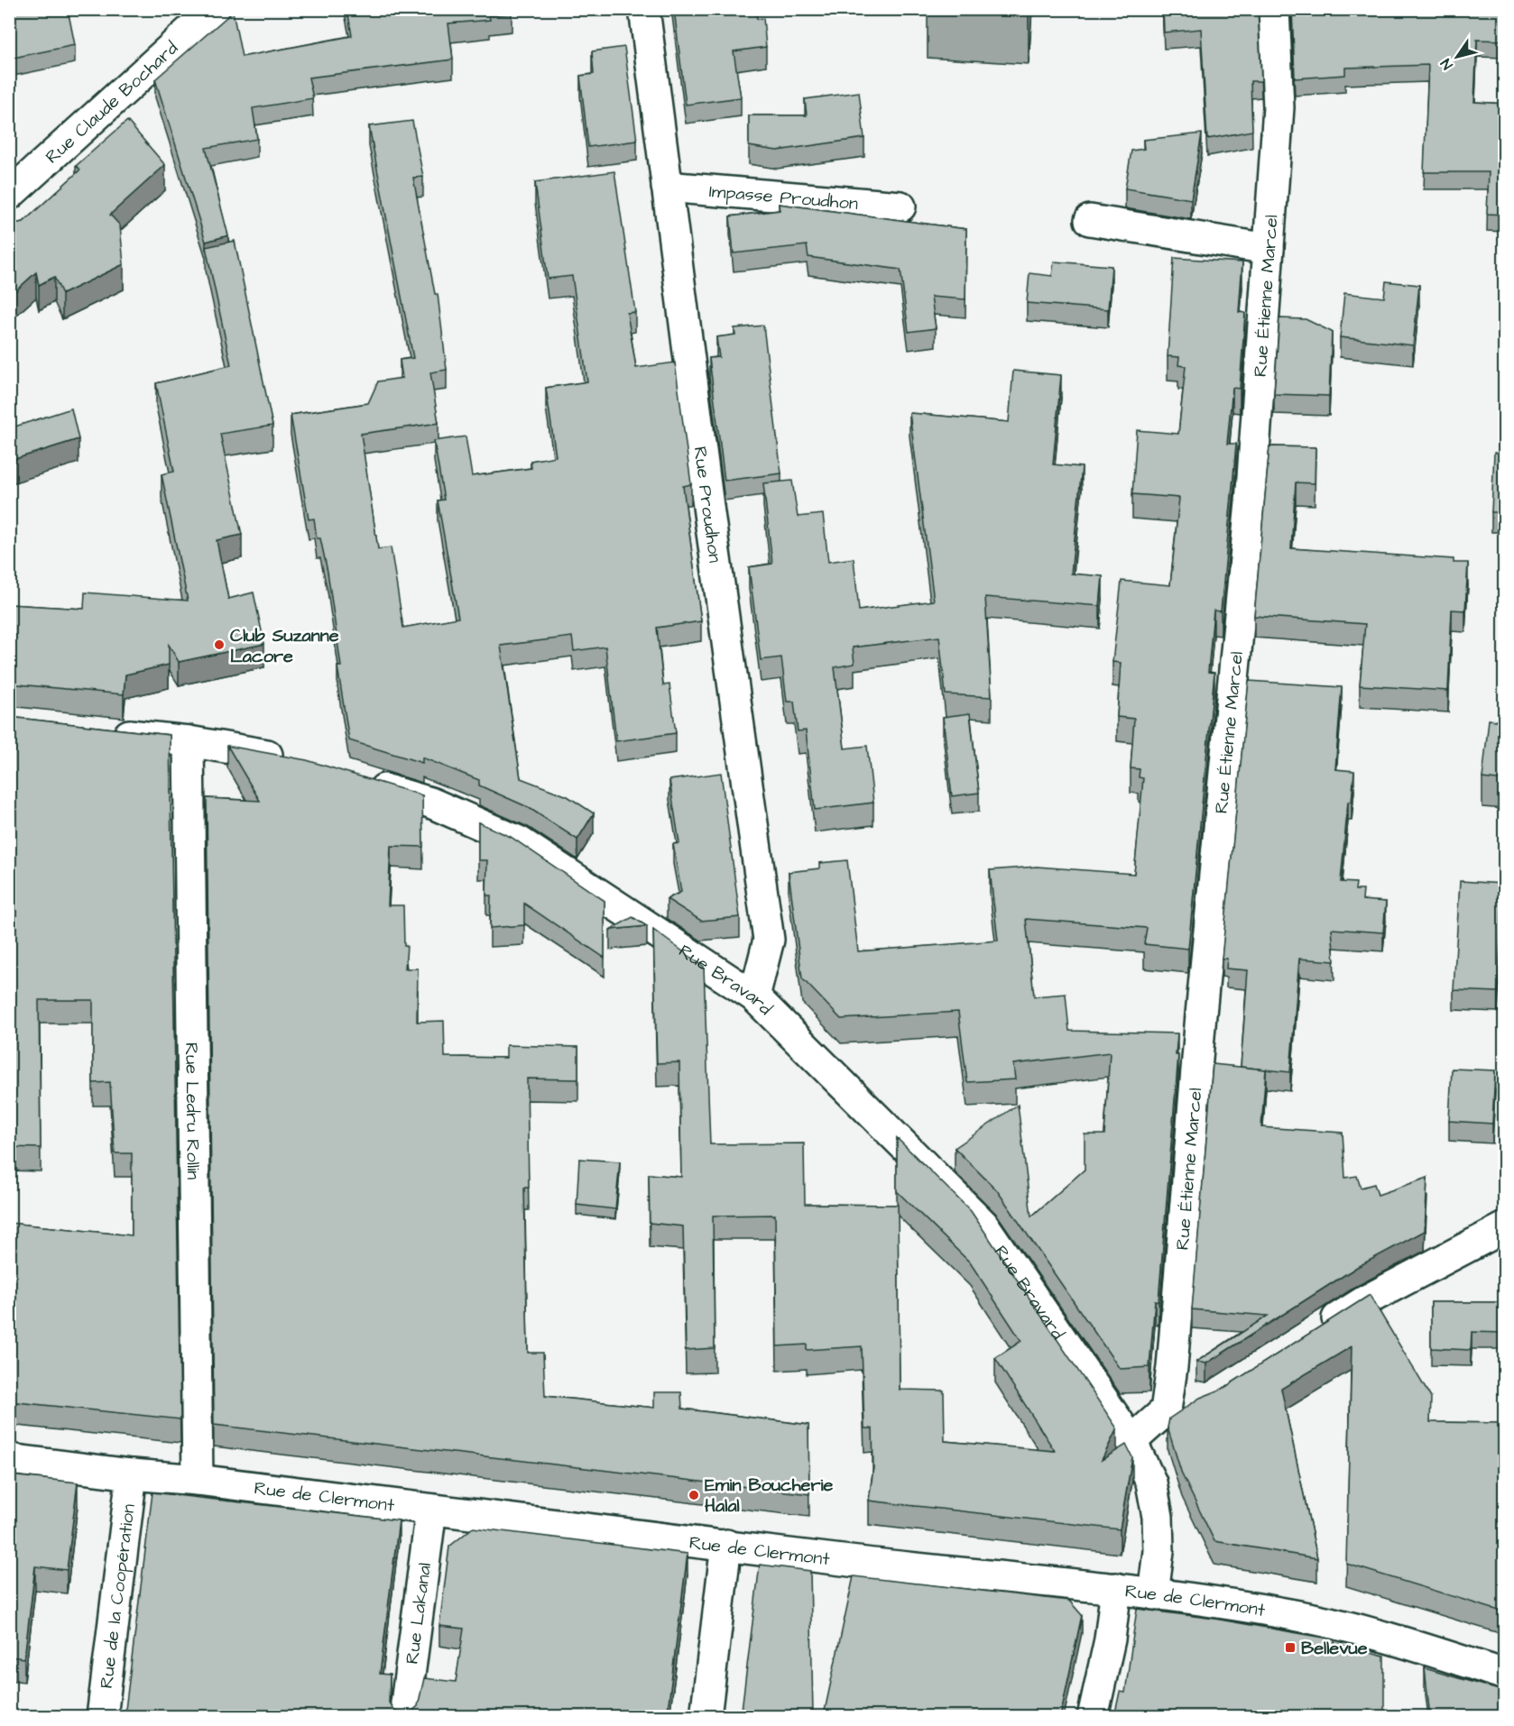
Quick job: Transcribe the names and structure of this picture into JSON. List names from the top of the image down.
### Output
{
  "streets": {
    "street": [
      "Rue Claude Bochard",
      "Impasse Proudhon",
      "Rue Étienne Marcel",
      "Rue Proudhon",
      "Rue Bravard",
      "Rue Ledru Rollin",
      "Rue de Clermont",
      "Rue de la Coopération",
      "Rue Lakanal"
    ]
  },
  "crossings": [
    ["Impasse Proudhon", "Rue Proudhon"],
    ["Rue Proudhon", "Rue Bravard"],
    ["Rue Bravard", "Rue de Clermont"],
    ["Rue Ledru Rollin", "Rue de Clermont"],
    ["Rue de Clermont", "Rue de la Coopération"],
    ["Rue de Clermont", "Rue Lakanal"]
  ],
  "places": {
    "other": ["Club Suzanne Lacore", "Emin Boucherie Halal"],
    "transit": ["Bellevue"]
  },
  "north": "bottom left"
}
